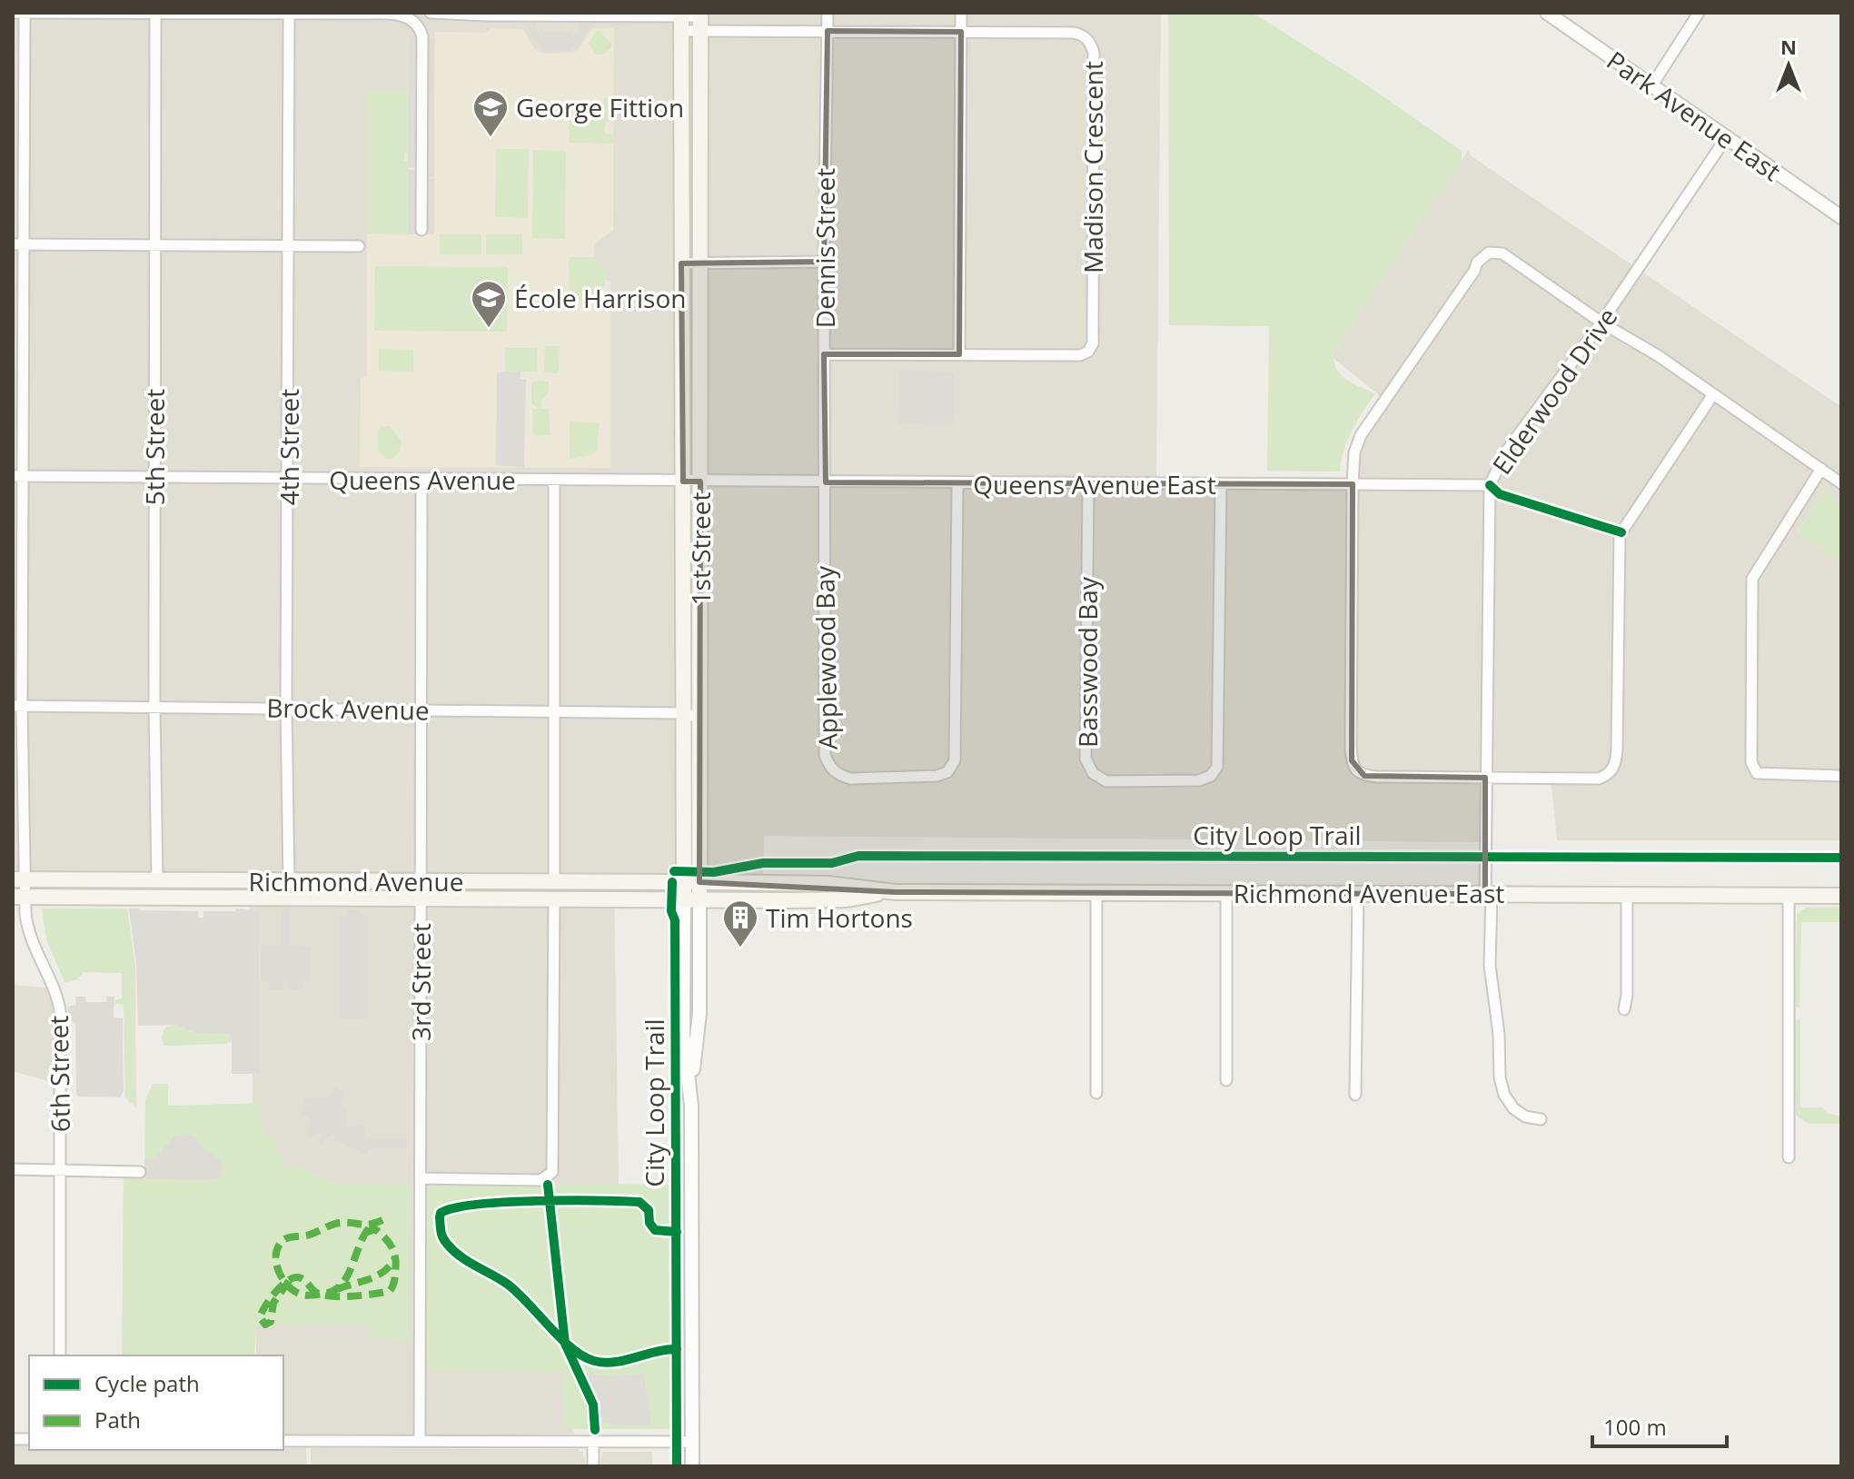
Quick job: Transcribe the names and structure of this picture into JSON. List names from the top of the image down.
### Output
{
  "streets": {
    "main road": ["1st Street", "Richmond Avenue", "Richmond Avenue East"],
    "street": [
      "Park Avenue East",
      "Madison Crescent",
      "Dennis Street",
      "Elderwood Drive",
      "5th Street",
      "4th Street",
      "Queens Avenue",
      "Queens Avenue East",
      "Applewood Bay",
      "Basswood Bay",
      "Brock Avenue",
      "3rd Street",
      "6th Street"
    ],
    "cycle path": ["City Loop Trail"]
  },
  "crossings": [
    ["Park Avenue East", "Elderwood Drive"],
    ["Madison Crescent", "Dennis Street"],
    ["Madison Crescent", "1st Street"],
    ["Dennis Street", "Queens Avenue East"],
    ["Dennis Street", "Applewood Bay"],
    ["Elderwood Drive", "Queens Avenue East"],
    ["Elderwood Drive", "Richmond Avenue East"],
    ["5th Street", "Queens Avenue"],
    ["5th Street", "Brock Avenue"],
    ["5th Street", "Richmond Avenue"],
    ["4th Street", "Queens Avenue"],
    ["4th Street", "Brock Avenue"],
    ["4th Street", "Richmond Avenue"],
    ["Queens Avenue", "Queens Avenue East"],
    ["Queens Avenue", "1st Street"],
    ["Queens Avenue", "3rd Street"],
    ["Queens Avenue", "6th Street"],
    ["Queens Avenue East", "1st Street"],
    ["Queens Avenue East", "Applewood Bay"],
    ["Queens Avenue East", "Basswood Bay"],
    ["1st Street", "Brock Avenue"],
    ["1st Street", "Richmond Avenue"],
    ["1st Street", "Richmond Avenue East"],
    ["Brock Avenue", "3rd Street"],
    ["Brock Avenue", "6th Street"],
    ["Richmond Avenue", "Richmond Avenue East"],
    ["Richmond Avenue", "3rd Street"],
    ["Richmond Avenue", "6th Street"]
  ],
  "places": {
    "school or university": ["George Fittion", "École Harrison"],
    "building": ["Tim Hortons"]
  },
  "legend": ["Cycle path", "Path"],
  "scale_bar": "100 m",
  "north": "top"
}
